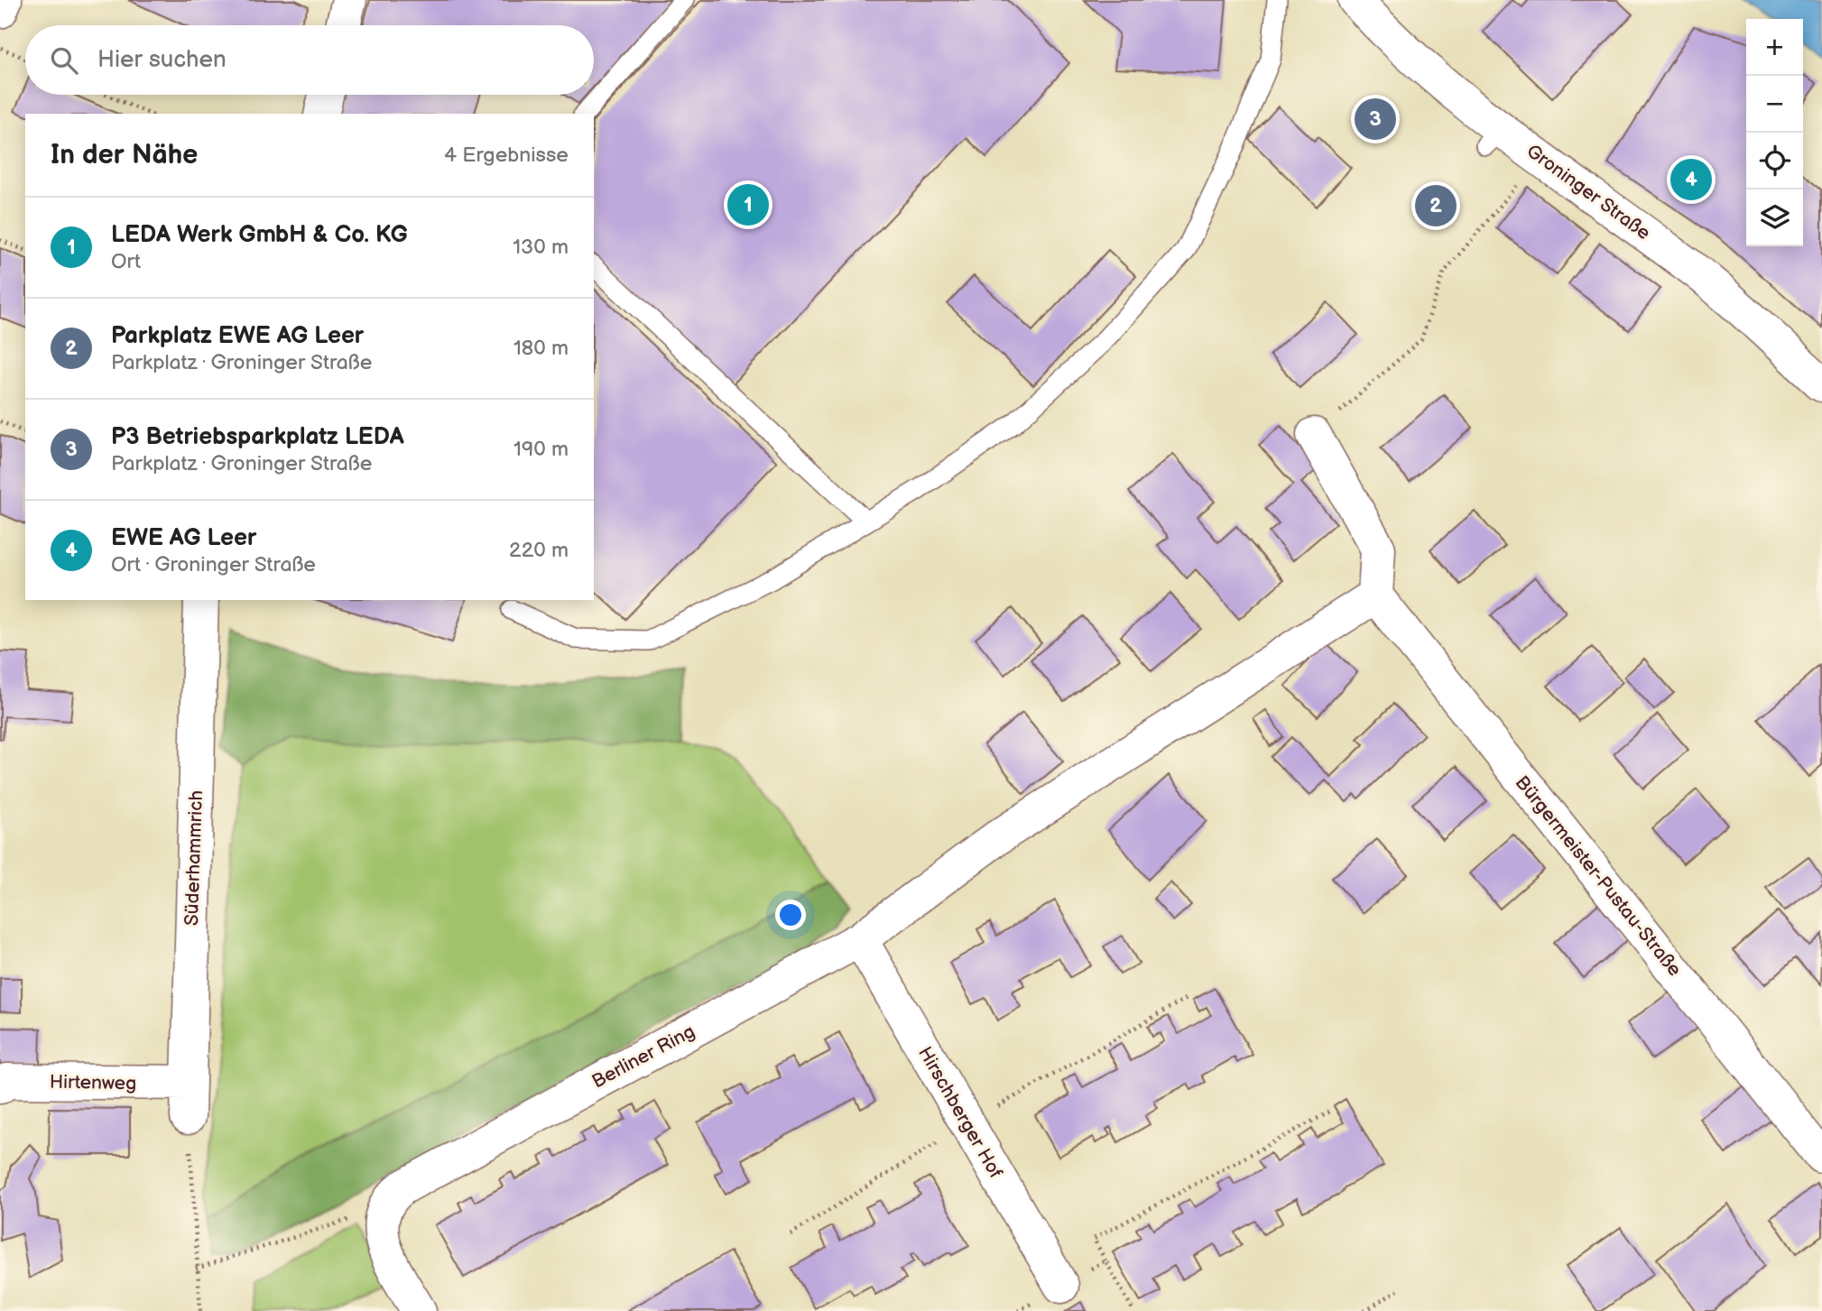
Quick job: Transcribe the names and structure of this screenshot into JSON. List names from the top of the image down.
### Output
{
  "streets": {
    "street": [
      "Groninger Straße",
      "Süderhammrich",
      "Bürgermeister-Pustau-Straße",
      "Berliner Ring",
      "Hirtenweg",
      "Hirschberger Hof"
    ]
  },
  "crossings": [
    ["Süderhammrich", "Hirtenweg"],
    ["Bürgermeister-Pustau-Straße", "Berliner Ring"],
    ["Berliner Ring", "Hirschberger Hof"]
  ],
  "page": {
    "map_buttons": ["+", "−"],
    "search": "Hier suchen",
    "pins": [
      "3",
      "4",
      "1",
      "2"
    ],
    "heading": ["In der Nähe", "4 Ergebnisse"],
    "list": [
      {
        "mark": "1",
        "name": "LEDA Werk GmbH & Co. KG",
        "note": "Ort",
        "value": "130 m"
      },
      {
        "mark": "2",
        "name": "Parkplatz EWE AG Leer",
        "note": "Parkplatz · Groninger Straße",
        "value": "180 m"
      },
      {
        "mark": "3",
        "name": "P3 Betriebsparkplatz LEDA",
        "note": "Parkplatz · Groninger Straße",
        "value": "190 m"
      },
      {
        "mark": "4",
        "name": "EWE AG Leer",
        "note": "Ort · Groninger Straße",
        "value": "220 m"
      }
    ]
  }
}
